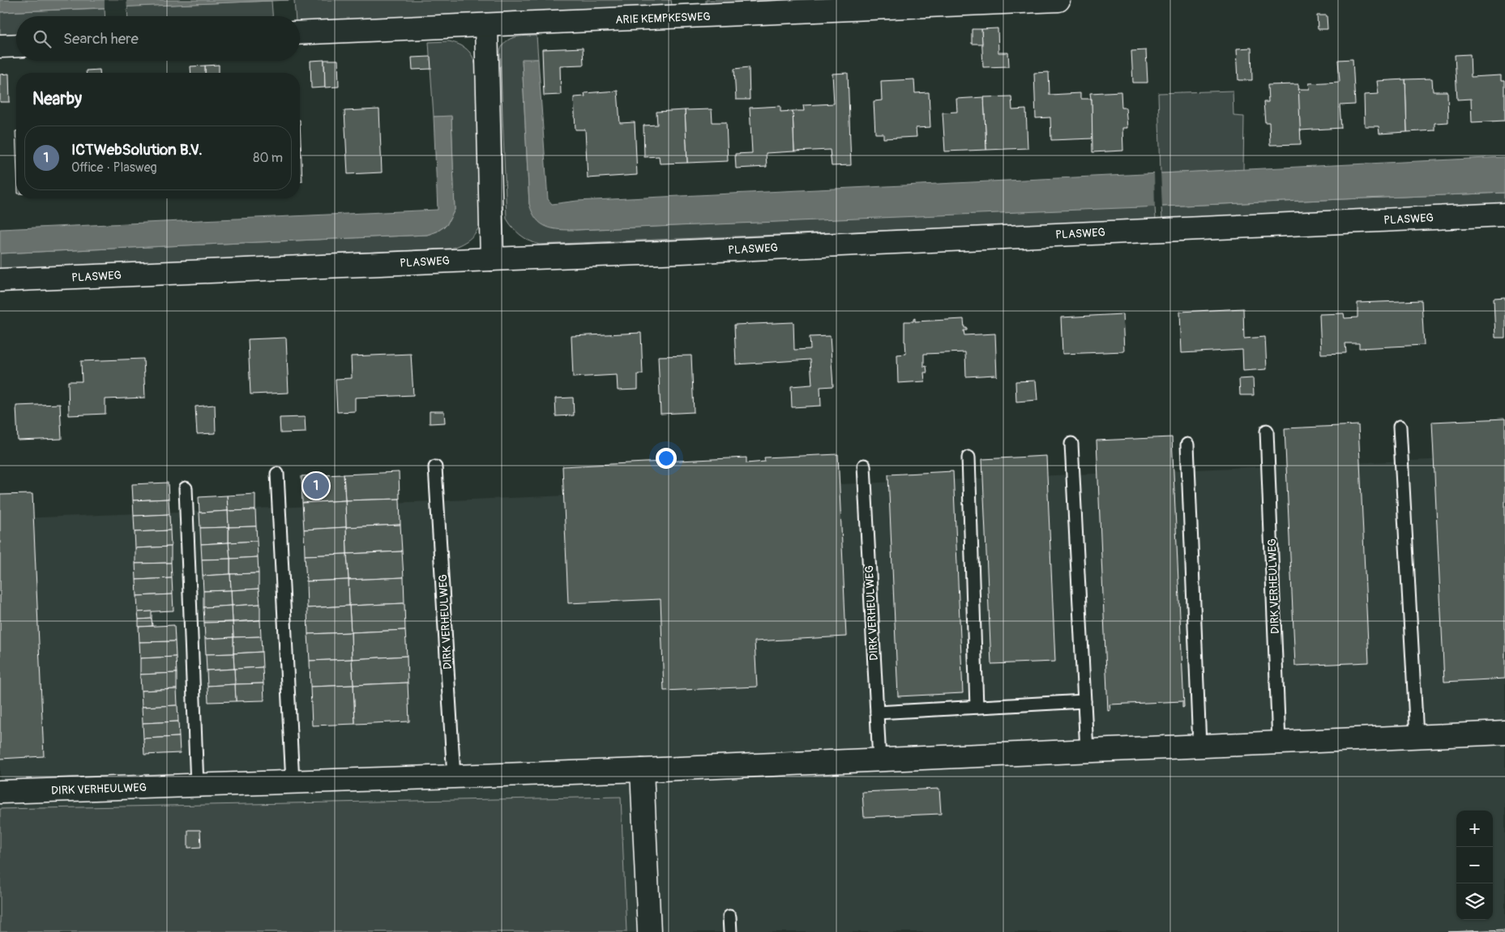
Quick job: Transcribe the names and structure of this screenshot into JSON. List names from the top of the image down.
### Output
{
  "streets": {
    "street": ["ARIE KEMPKESWEG", "PLASWEG", "DIRK VERHEULWEG"]
  },
  "page": {
    "search": "Search here",
    "heading": "Nearby",
    "list": [
      {
        "mark": "1",
        "name": "ICTWebSolution B.V.",
        "note": "Office · Plasweg",
        "value": "80 m"
      }
    ],
    "pins": "1",
    "map_buttons": ["+", "−"]
  }
}
